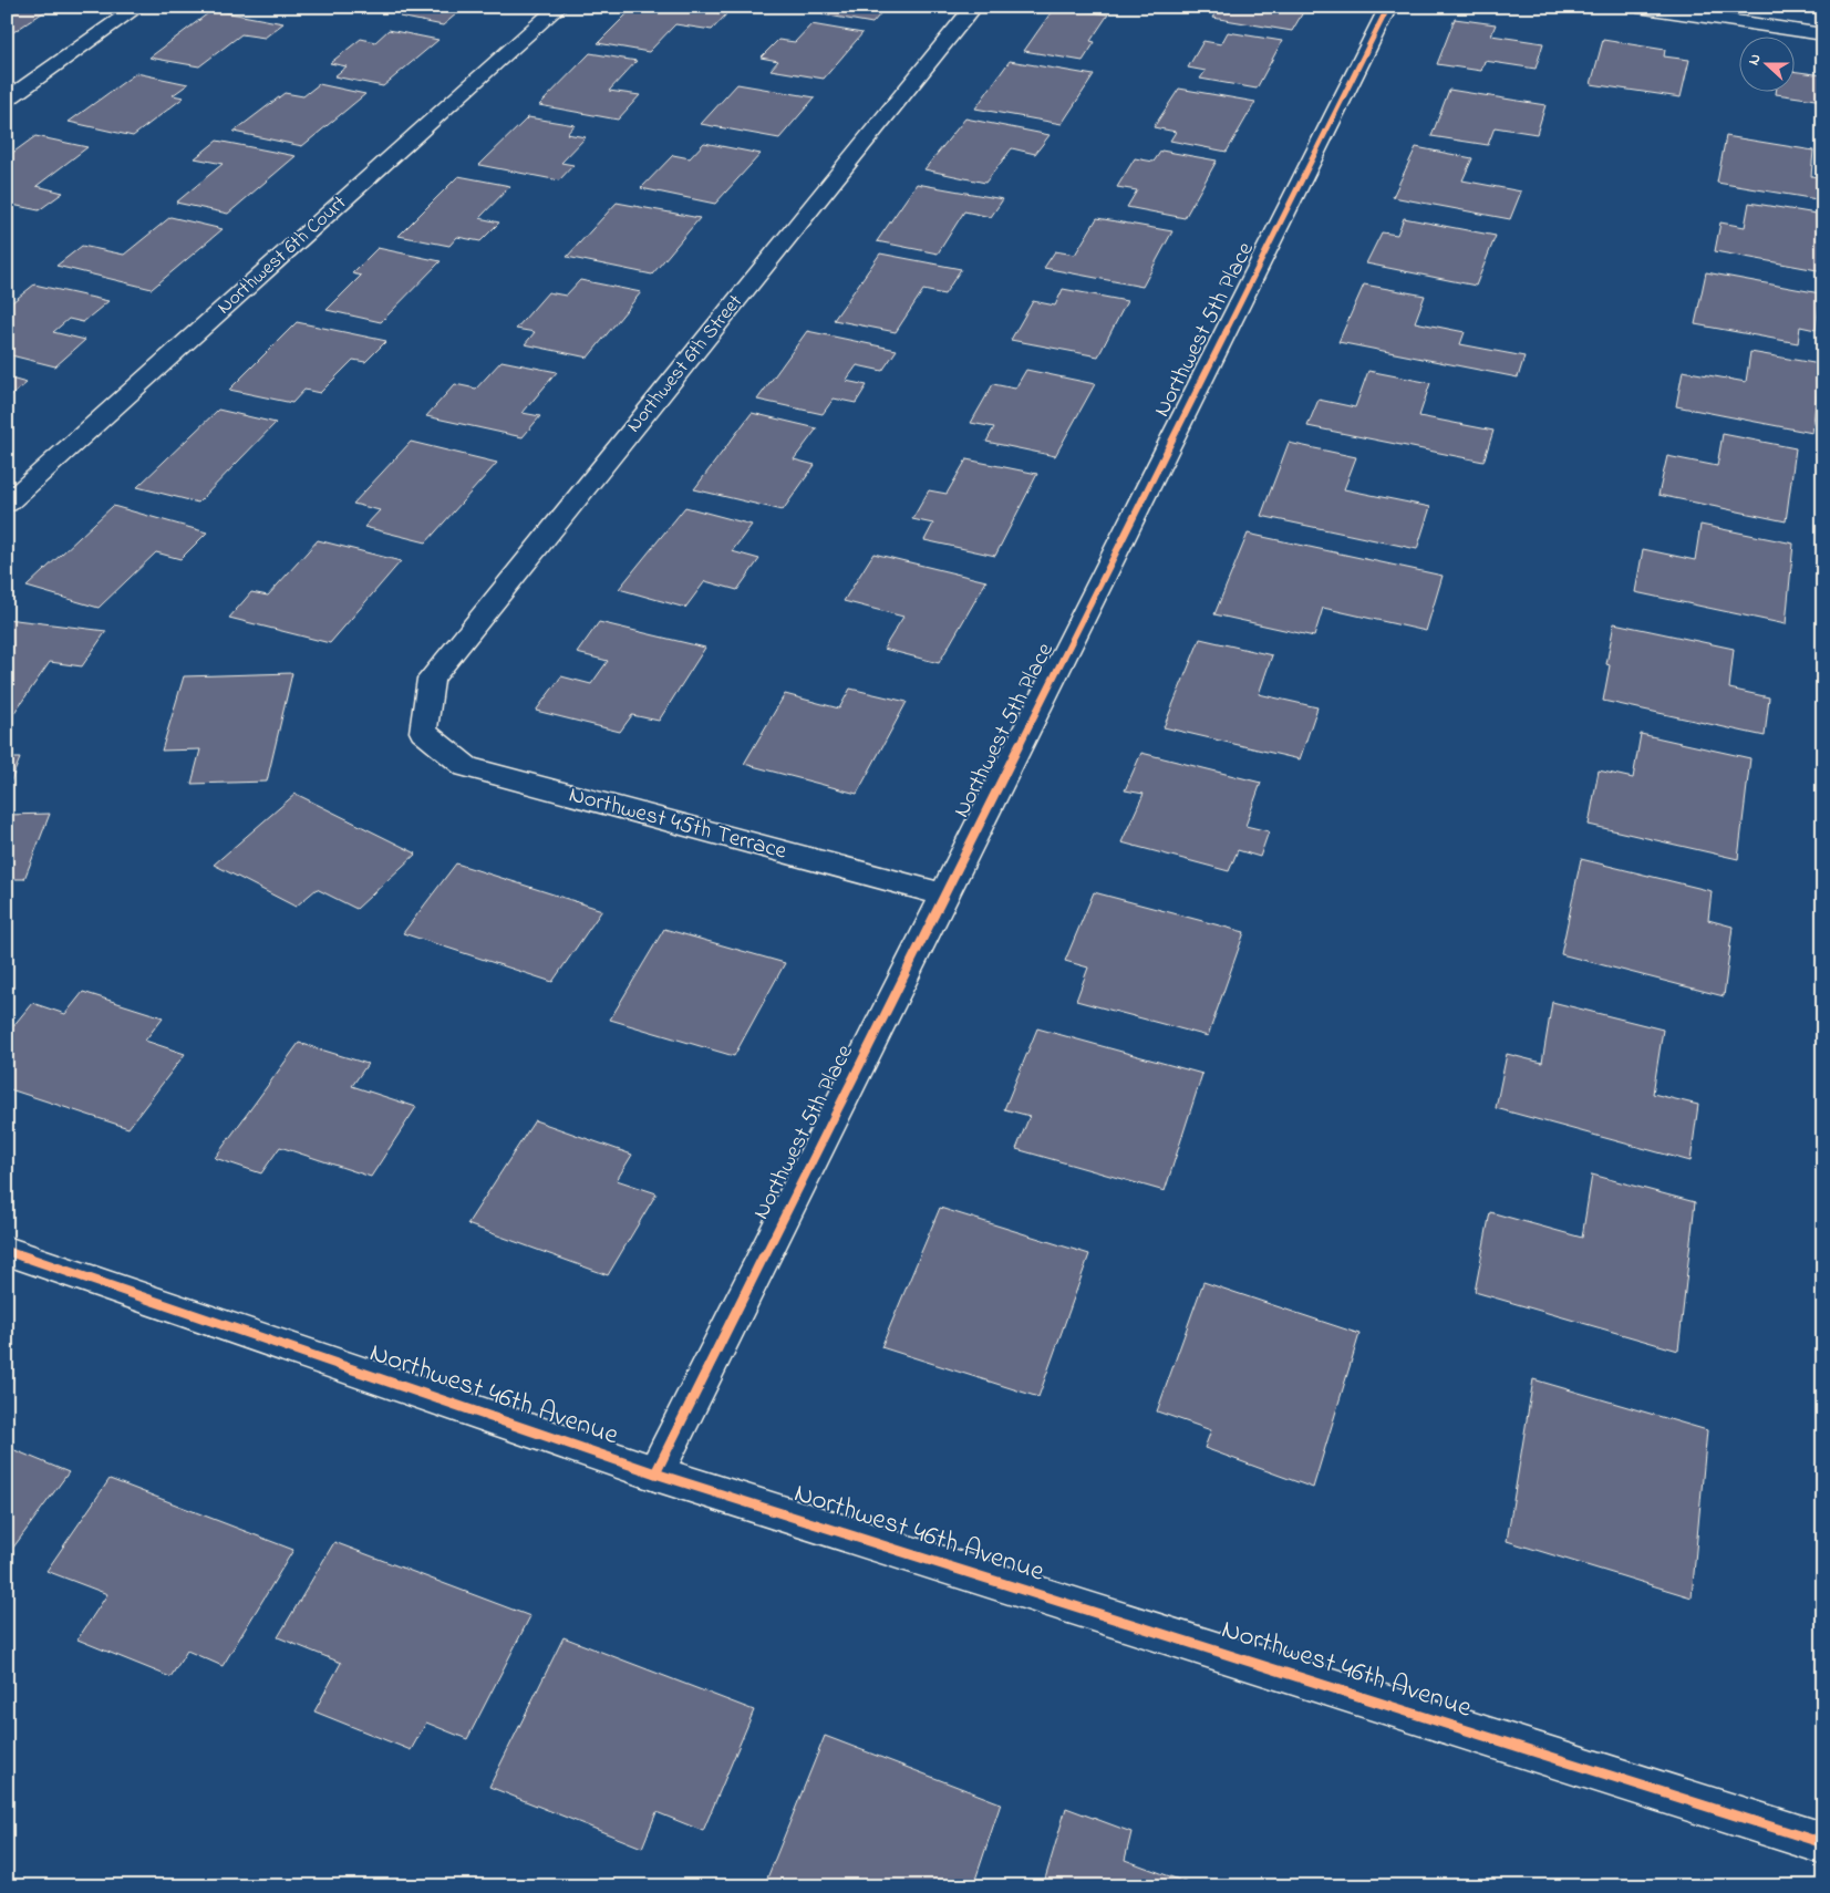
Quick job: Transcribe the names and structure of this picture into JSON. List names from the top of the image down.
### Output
{
  "streets": {
    "street": [
      "Northwest 6th Court",
      "Northwest 5th Place",
      "Northwest 6th Street",
      "Northwest 45th Terrace",
      "Northwest 46th Avenue"
    ]
  },
  "crossings": [
    ["Northwest 5th Place", "Northwest 45th Terrace"],
    ["Northwest 5th Place", "Northwest 46th Avenue"],
    ["Northwest 6th Street", "Northwest 45th Terrace"]
  ],
  "north": "left"
}
